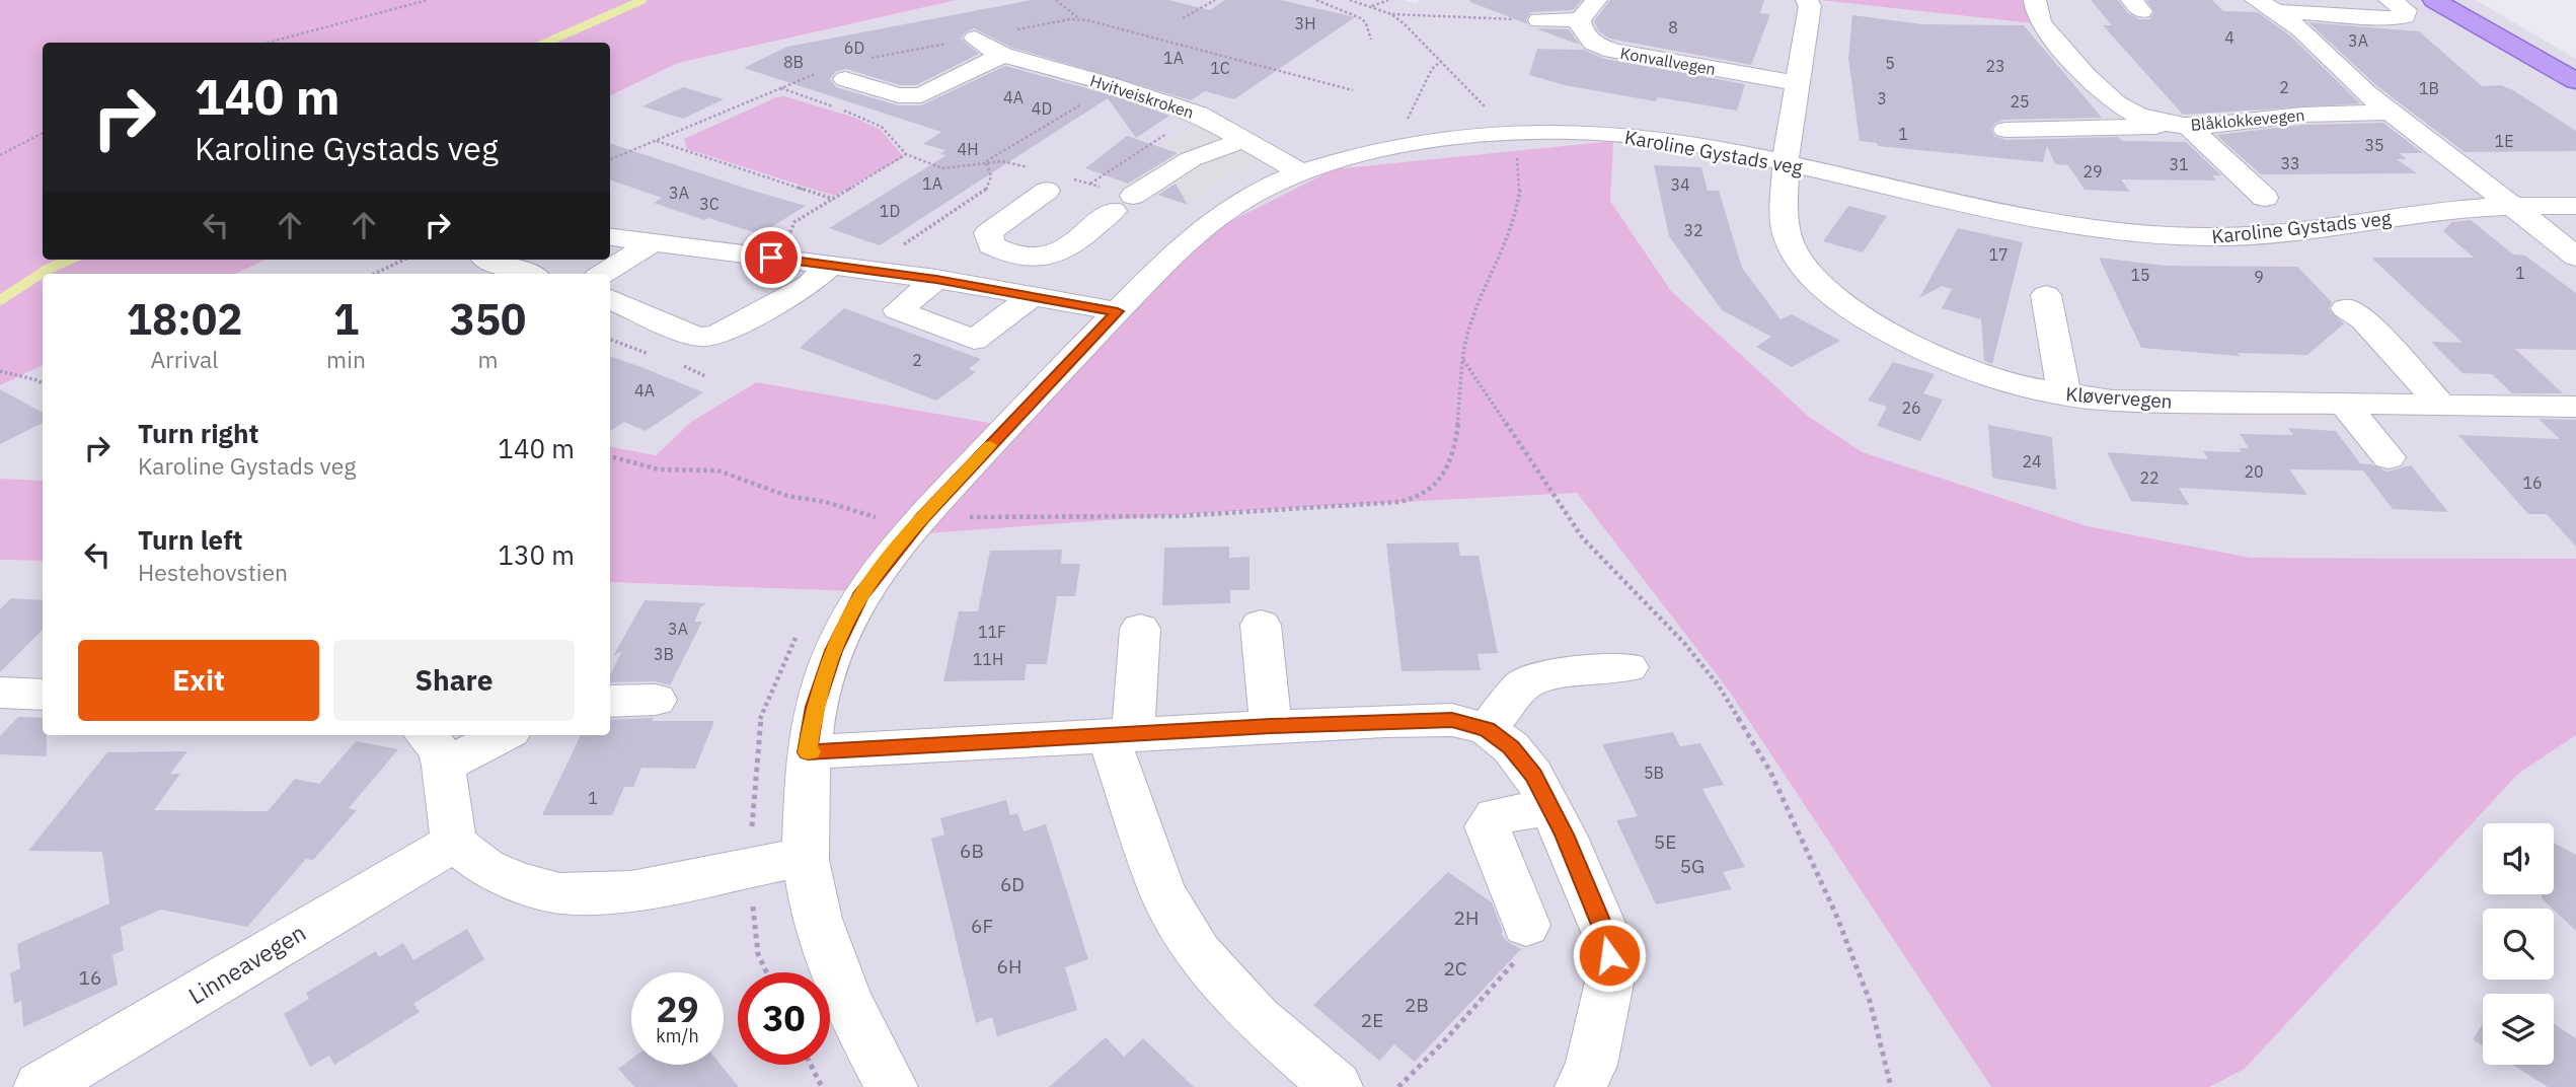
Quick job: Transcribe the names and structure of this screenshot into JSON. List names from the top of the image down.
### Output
{
  "streets": {
    "street": [
      "Konvallvegen",
      "Hvitveiskroken",
      "Blåklokkevegen",
      "Karoline Gystads veg",
      "Kløvervegen",
      "Linneavegen"
    ]
  },
  "crossings": [
    ["Hvitveiskroken", "Karoline Gystads veg"],
    ["Karoline Gystads veg", "Kløvervegen"]
  ],
  "house_numbers": [
    "3H",
    "8",
    "4",
    "3A",
    "6D",
    "1A",
    "8B",
    "5",
    "23",
    "1C",
    "2",
    "1B",
    "4A",
    "3",
    "25",
    "4D",
    "1",
    "1E",
    "35",
    "4H",
    "33",
    "31",
    "29",
    "1A",
    "34",
    "3A",
    "3C",
    "1D",
    "32",
    "17",
    "1",
    "15",
    "9",
    "2",
    "4A",
    "26",
    "24",
    "20",
    "22",
    "16",
    "3A",
    "11F",
    "3B",
    "11H",
    "5B",
    "1",
    "5E",
    "6B",
    "5G",
    "6D",
    "2H",
    "6F",
    "6H",
    "2C",
    "16",
    "2B",
    "2E"
  ],
  "page": {
    "turn": ["140 m", "Karoline Gystads veg"],
    "eta": [
      "18:02",
      "Arrival",
      "1",
      "min",
      "350",
      "m"
    ],
    "list": [
      {
        "name": "Turn right",
        "note": "Karoline Gystads veg",
        "value": "140 m"
      },
      {
        "name": "Turn left",
        "note": "Hestehovstien",
        "value": "130 m"
      }
    ],
    "buttons": ["Exit", "Share"],
    "speed": "29 km/h",
    "limit": "30"
  }
}
